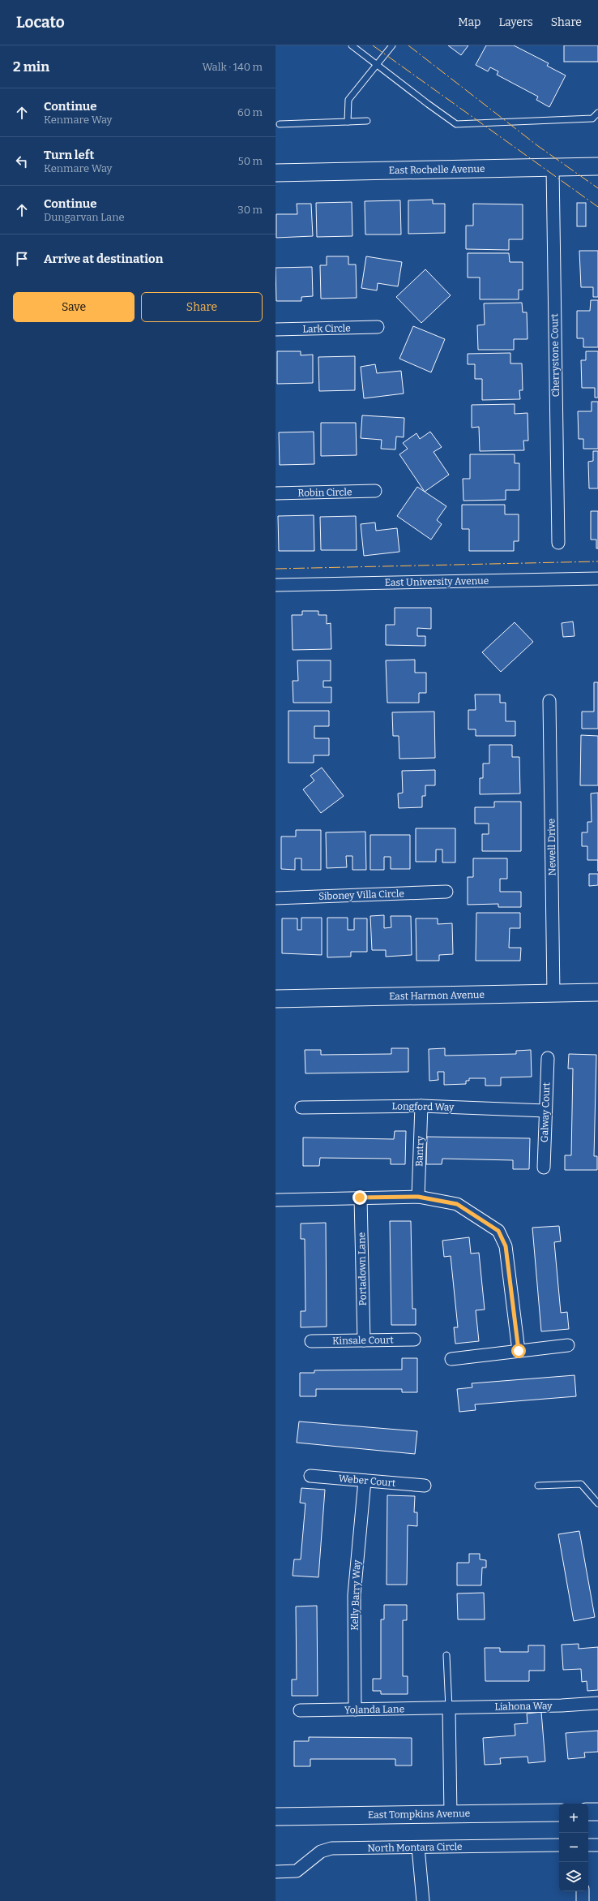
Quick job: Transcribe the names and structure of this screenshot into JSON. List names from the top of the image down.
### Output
{
  "streets": {
    "street": [
      "East Rochelle Avenue",
      "Lark Circle",
      "Cherrystone Court",
      "Robin Circle",
      "East University Avenue",
      "Newell Drive",
      "Siboney Villa Circle",
      "East Harmon Avenue",
      "Longford Way",
      "Galway Court",
      "Bantry",
      "Portadown Lane",
      "Kinsale Court",
      "Weber Court",
      "Kelly Barry Way",
      "Liahona Way",
      "Yolanda Lane",
      "East Tompkins Avenue",
      "North Montara Circle"
    ]
  },
  "crossings": [
    ["East Rochelle Avenue", "Cherrystone Court"],
    ["Newell Drive", "East Harmon Avenue"],
    ["Longford Way", "Galway Court"],
    ["Longford Way", "Bantry"],
    ["Portadown Lane", "Kinsale Court"],
    ["Weber Court", "Kelly Barry Way"],
    ["Kelly Barry Way", "Yolanda Lane"],
    ["Liahona Way", "Yolanda Lane"]
  ],
  "page": {
    "header": "Locato",
    "nav": ["Map", "Layers", "Share"],
    "heading": ["2 min", "Walk · 140 m"],
    "list": [
      ["Continue", "Kenmare Way", "60 m"],
      ["Turn left", "Kenmare Way", "50 m"],
      ["Continue", "Dungarvan Lane", "30 m"],
      "Arrive at destination"
    ],
    "buttons": ["Save", "Share"],
    "map_buttons": ["+", "−"]
  }
}
